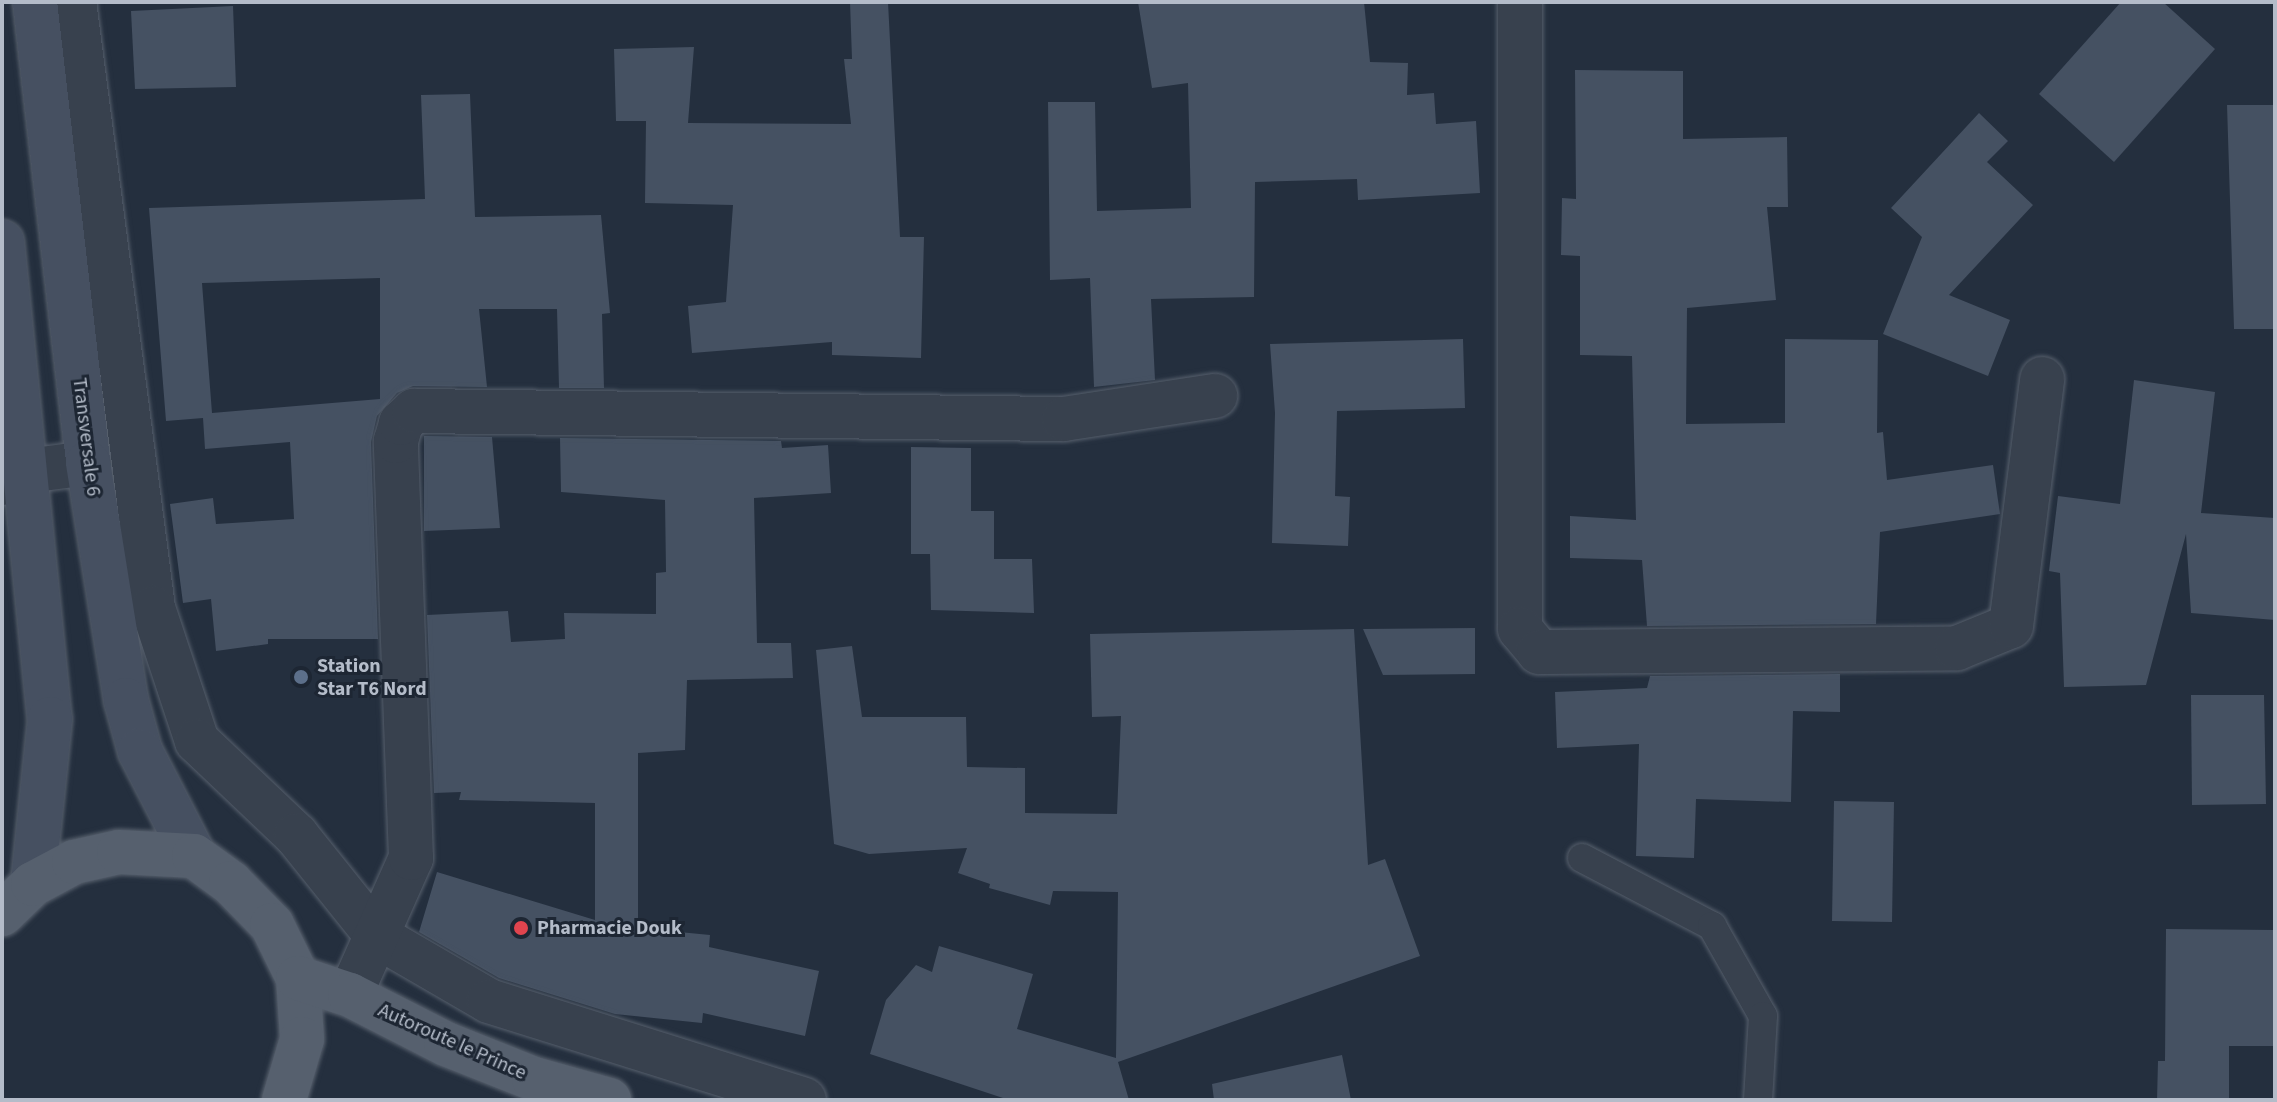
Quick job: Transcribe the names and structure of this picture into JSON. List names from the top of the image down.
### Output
{
  "streets": {
    "main road": ["Transversale 6", "Autoroute le Prince"]
  },
  "places": ["Station Star T6 Nord", "Pharmacie Douk"]
}
